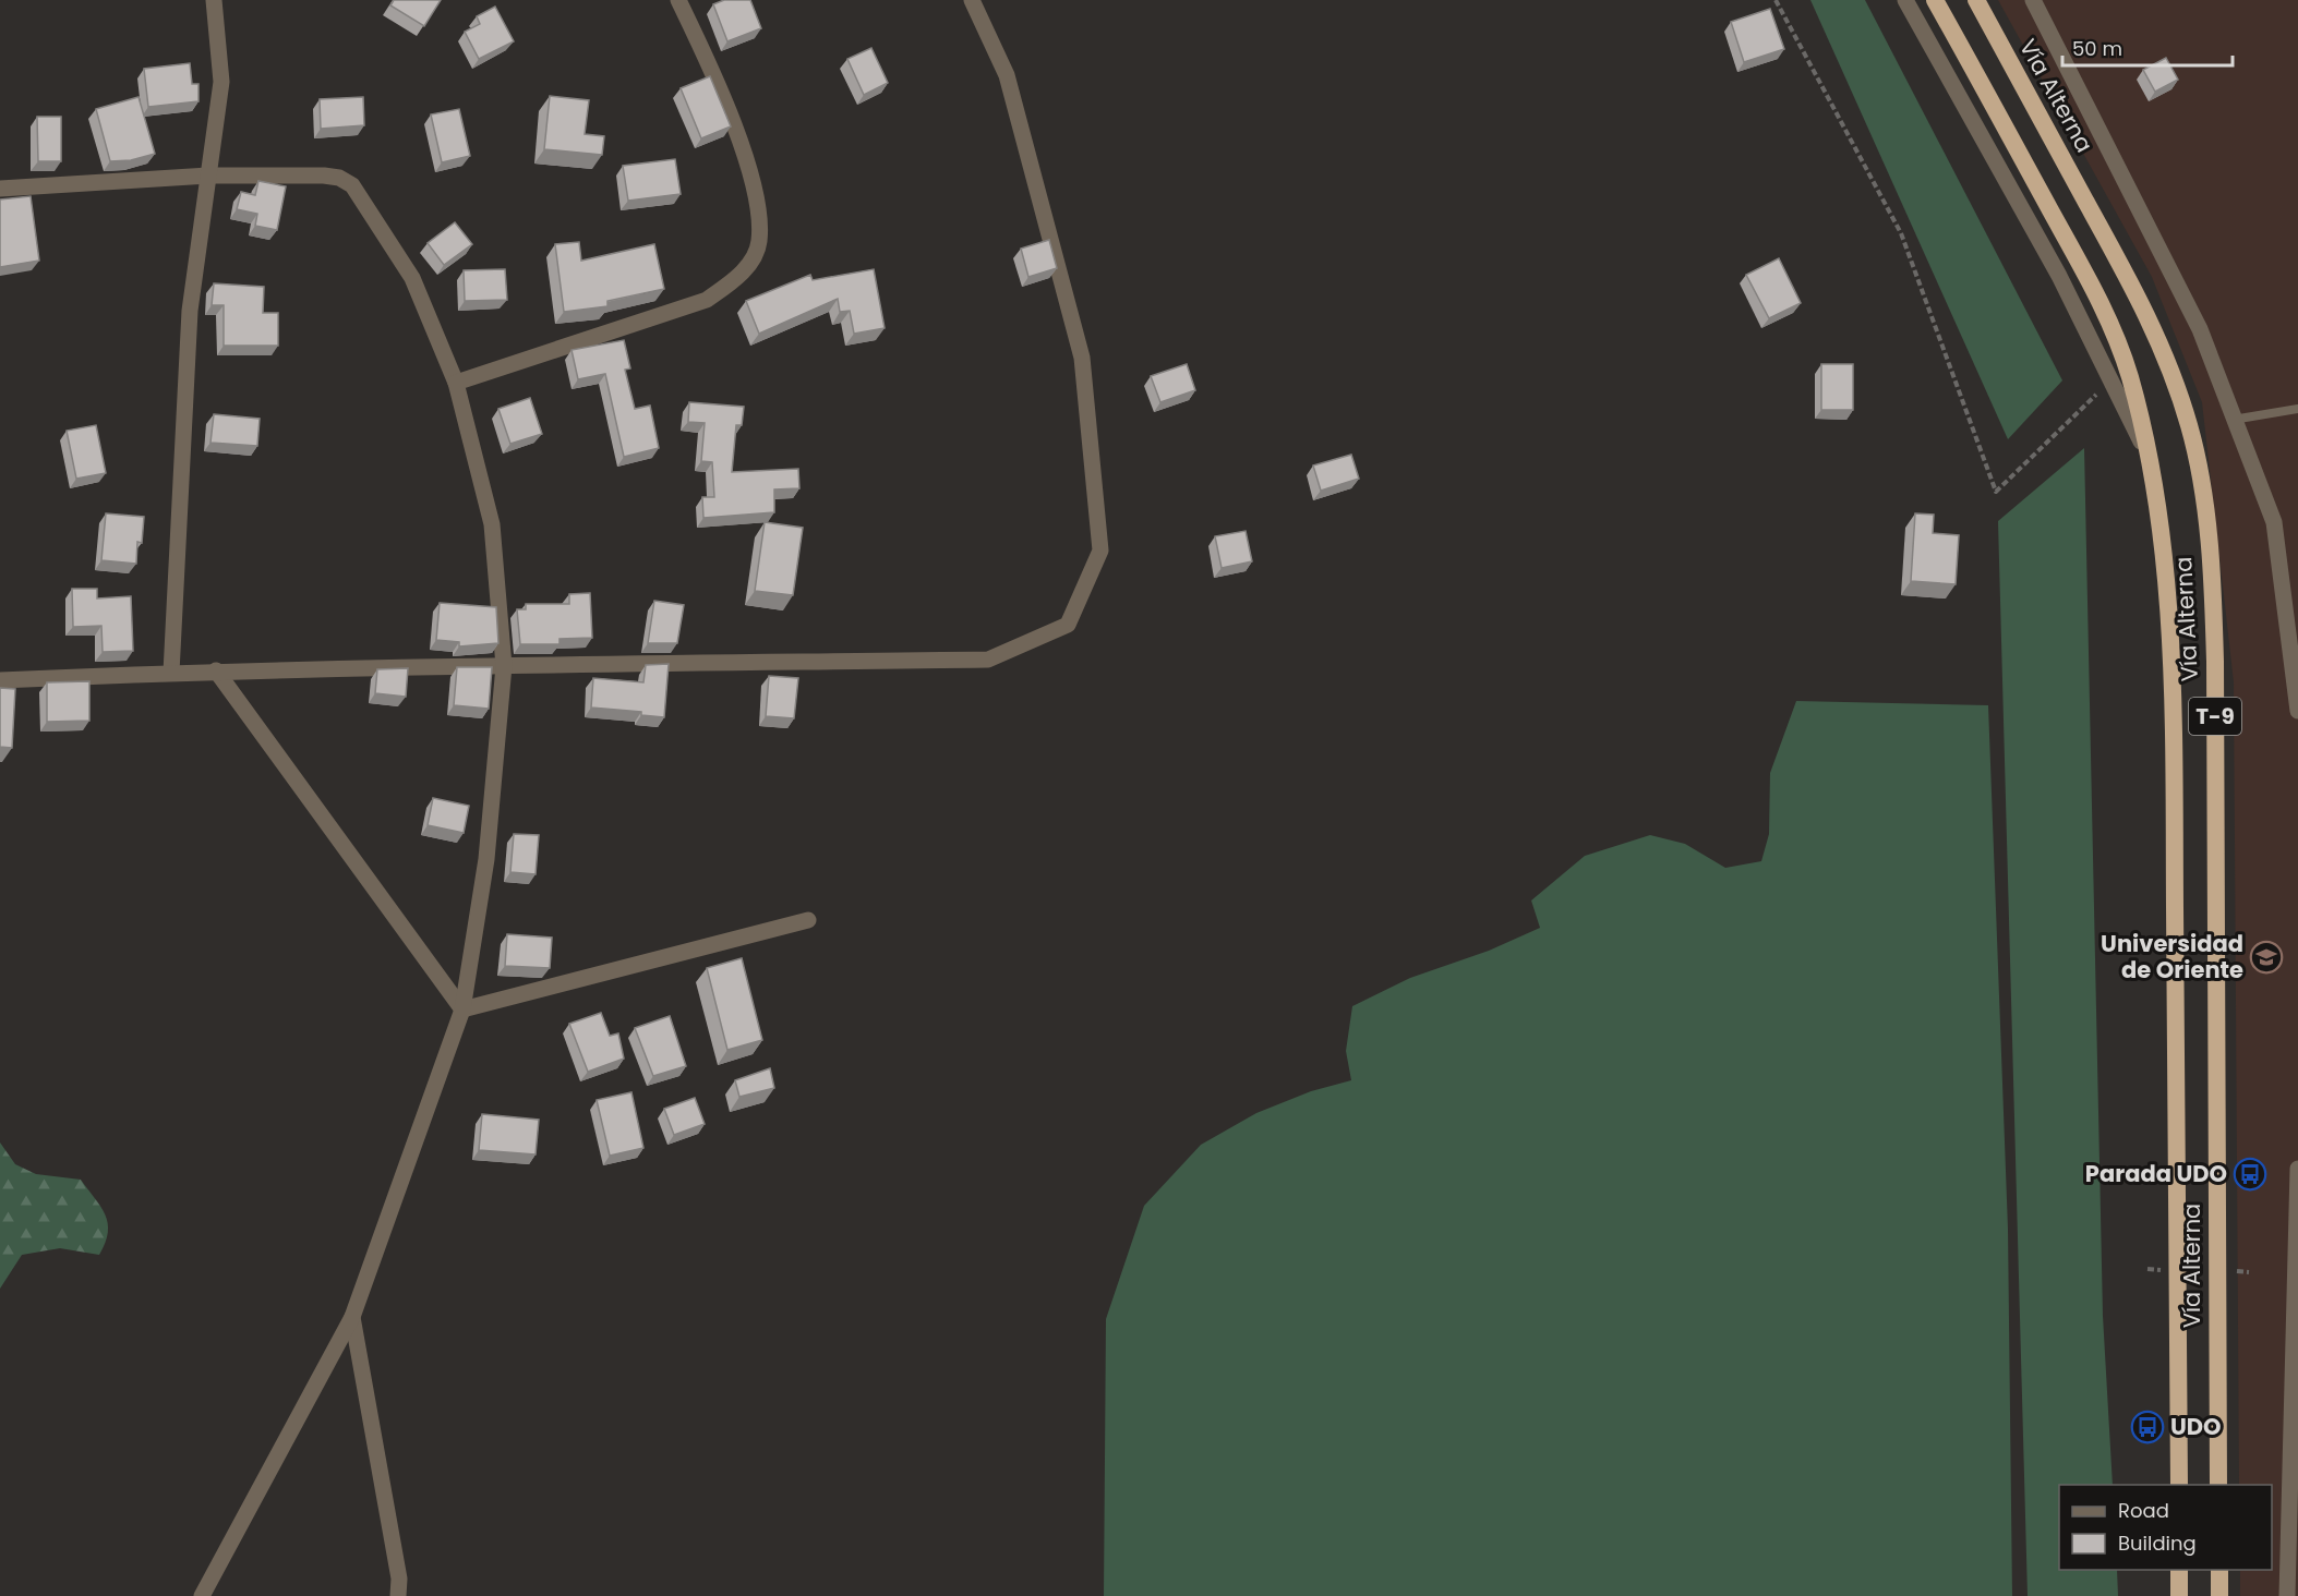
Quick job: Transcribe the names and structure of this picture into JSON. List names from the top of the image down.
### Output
{
  "streets": {
    "highway": ["Vía Alterna", "T-9"]
  },
  "places": {
    "school or university": ["Universidad de Oriente"],
    "bus stop": ["Parada UDO", "UDO"]
  },
  "legend": ["Road", "Building"],
  "scale_bar": "50 m"
}
